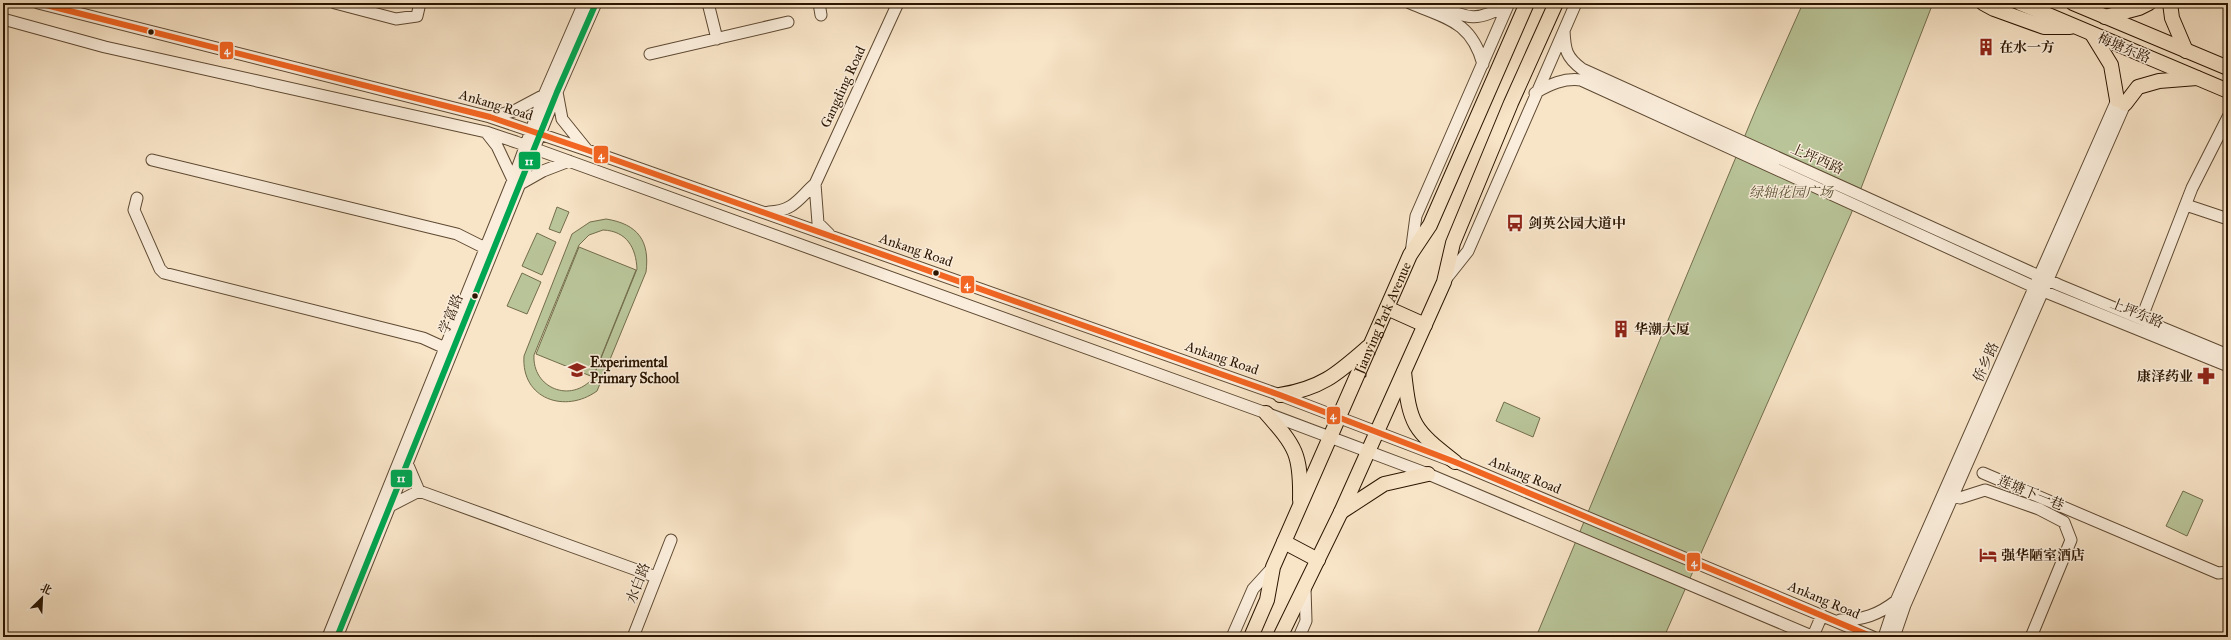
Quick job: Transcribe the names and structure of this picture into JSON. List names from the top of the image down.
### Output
{
  "streets": {
    "main road": ["梅塘东路", "Jianying Park Avenue"],
    "street": [
      "Gangding Road",
      "Ankang Road",
      "上坪西路",
      "上坪东路",
      "学富路",
      "侨乡路",
      "莲塘下一巷",
      "水白路"
    ]
  },
  "crossings": [
    ["Ankang Road", "学富路"],
    ["Ankang Road", "Jianying Park Avenue"],
    ["上坪西路", "上坪东路"],
    ["上坪西路", "侨乡路"],
    ["上坪东路", "侨乡路"]
  ],
  "parks": ["绿轴花园广场"],
  "places": {
    "building": ["在水一方", "华潮大厦"],
    "bus stop": ["剑英公园大道中"],
    "school or university": ["Experimental Primary School"],
    "pharmacy": ["康泽药业"],
    "hotel": ["强华陋室酒店"]
  },
  "lines": ["transit line 4", "transit line 11"],
  "north": "top right"
}
